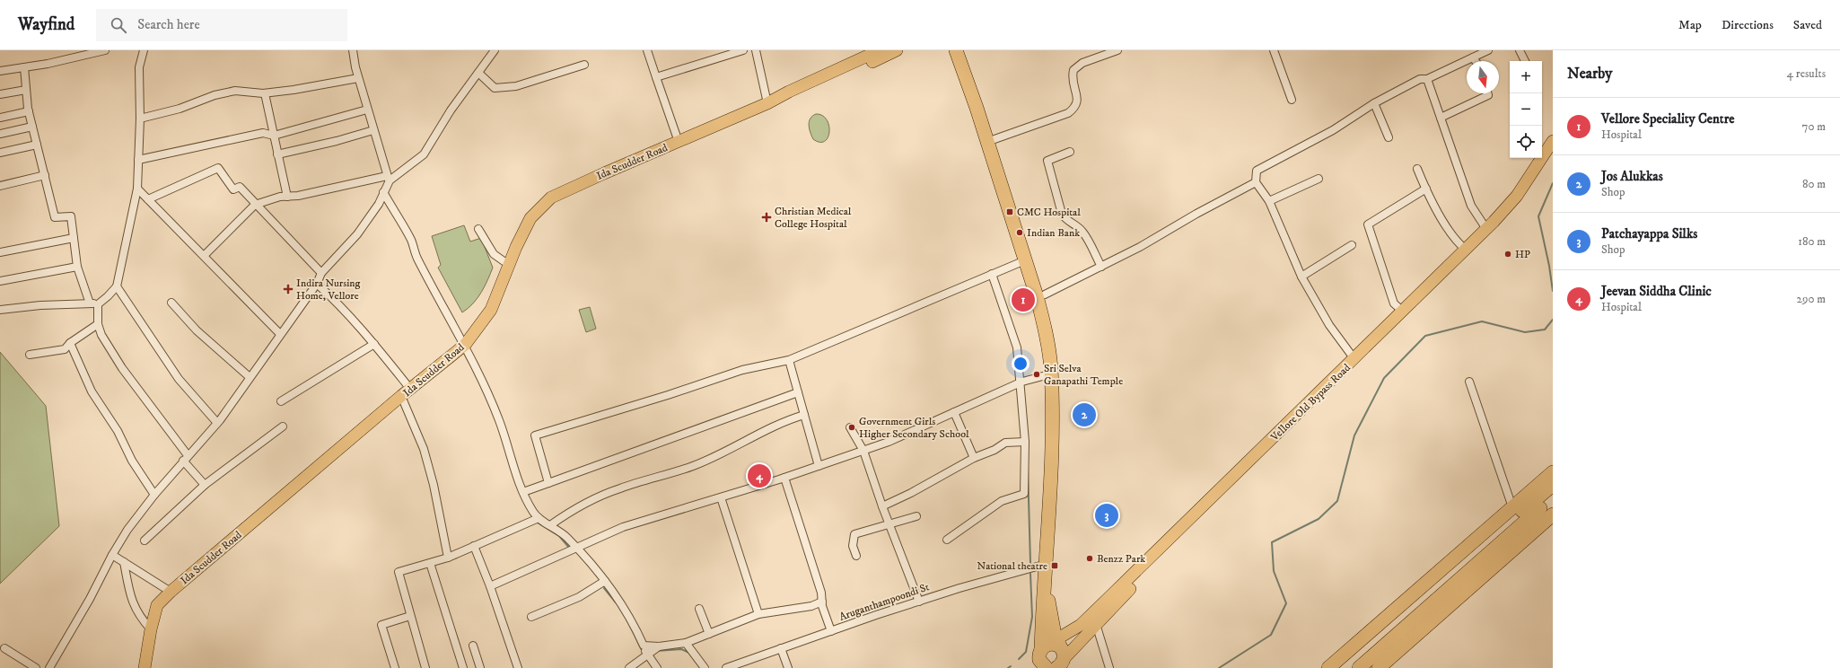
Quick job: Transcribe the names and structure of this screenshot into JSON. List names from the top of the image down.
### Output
{
  "streets": {
    "main road": ["Ida Scudder Road", "Vellore Old Bypass Road"],
    "street": ["Aruganthampoondi St"]
  },
  "places": {
    "transit": ["CMC Hospital", "National theatre"],
    "health": ["Christian Medical College Hospital", "Indira Nursing Home, Vellore"],
    "other": [
      "Indian Bank",
      "HP",
      "Sri Selva Ganapathi Temple",
      "Government Girls Higher Secondary School",
      "Benzz Park"
    ]
  },
  "north": "bottom",
  "page": {
    "header": "Wayfind",
    "search": "Search here",
    "nav": ["Map", "Directions", "Saved"],
    "heading": ["Nearby", "4 results"],
    "map_buttons": ["+", "−"],
    "list": [
      {
        "mark": "1",
        "name": "Vellore Speciality Centre",
        "note": "Hospital",
        "value": "70 m"
      },
      {
        "mark": "2",
        "name": "Jos Alukkas",
        "note": "Shop",
        "value": "80 m"
      },
      {
        "mark": "3",
        "name": "Patchayappa Silks",
        "note": "Shop",
        "value": "180 m"
      },
      {
        "mark": "4",
        "name": "Jeevan Siddha Clinic",
        "note": "Hospital",
        "value": "290 m"
      }
    ],
    "pins": [
      "1",
      "2",
      "4",
      "3"
    ]
  }
}
